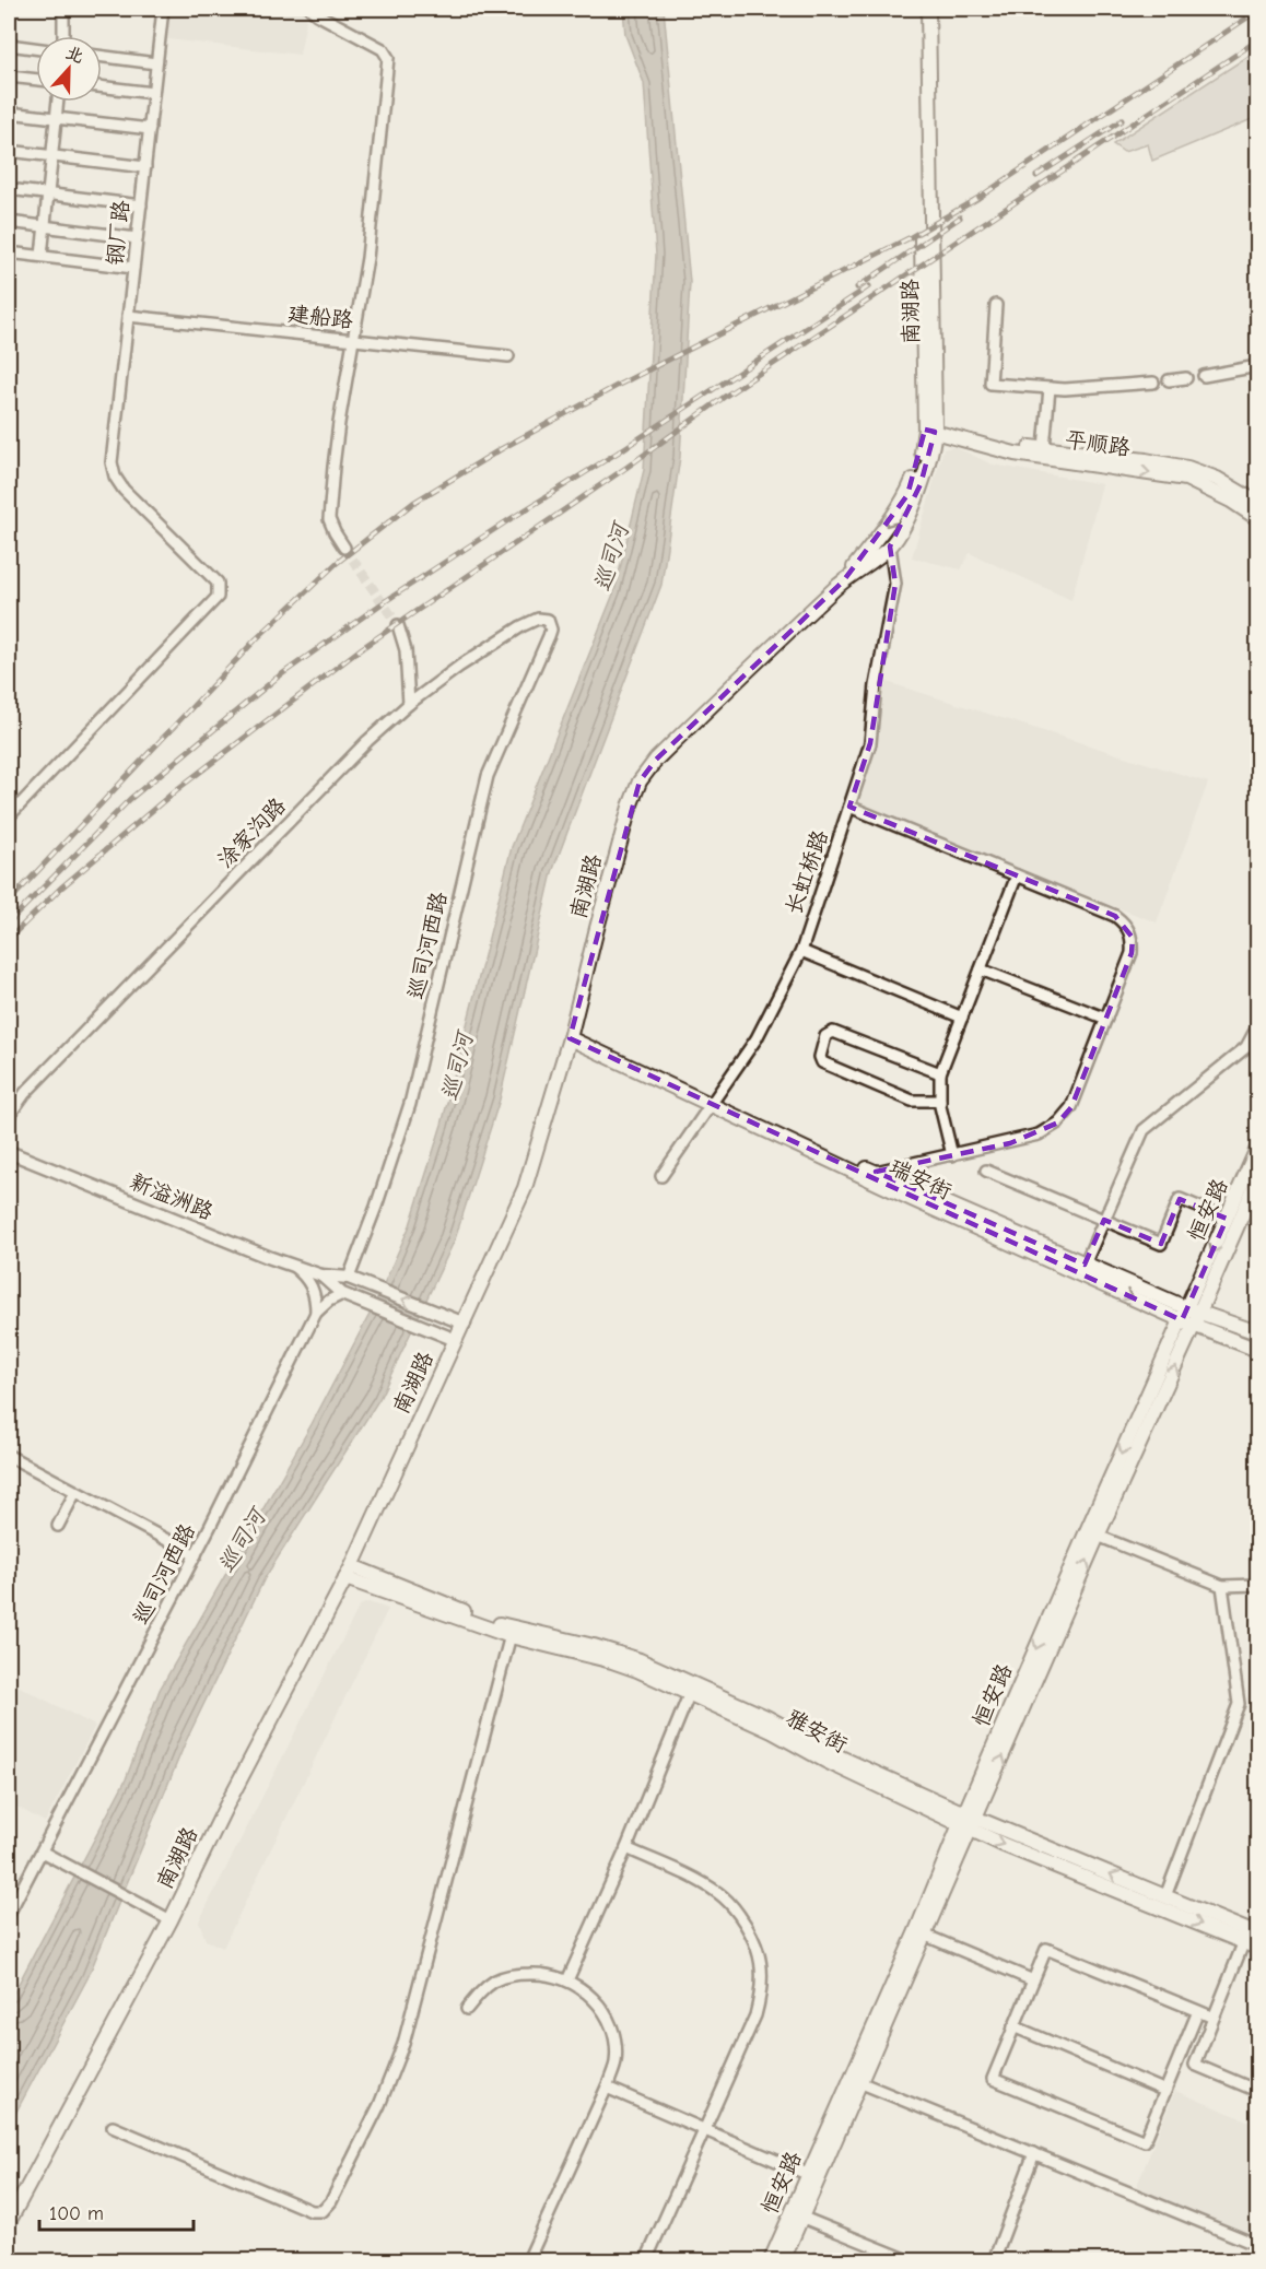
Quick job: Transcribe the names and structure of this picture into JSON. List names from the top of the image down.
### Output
{
  "streets": {
    "main road": [
      "南湖路",
      "平顺路",
      "瑞安街",
      "恒安路",
      "雅安街"
    ],
    "street": [
      "钢厂路",
      "建船路",
      "涂家沟路",
      "长虹桥路",
      "巡司河西路",
      "新溢洲路"
    ]
  },
  "crossings": [
    ["钢厂路", "建船路"],
    ["南湖路", "平顺路"],
    ["南湖路", "长虹桥路"],
    ["南湖路", "瑞安街"],
    ["南湖路", "雅安街"],
    ["涂家沟路", "巡司河西路"],
    ["长虹桥路", "瑞安街"],
    ["瑞安街", "恒安路"],
    ["恒安路", "雅安街"]
  ],
  "water": ["巡司河"],
  "scale_bar": "100 m",
  "north": "top"
}
